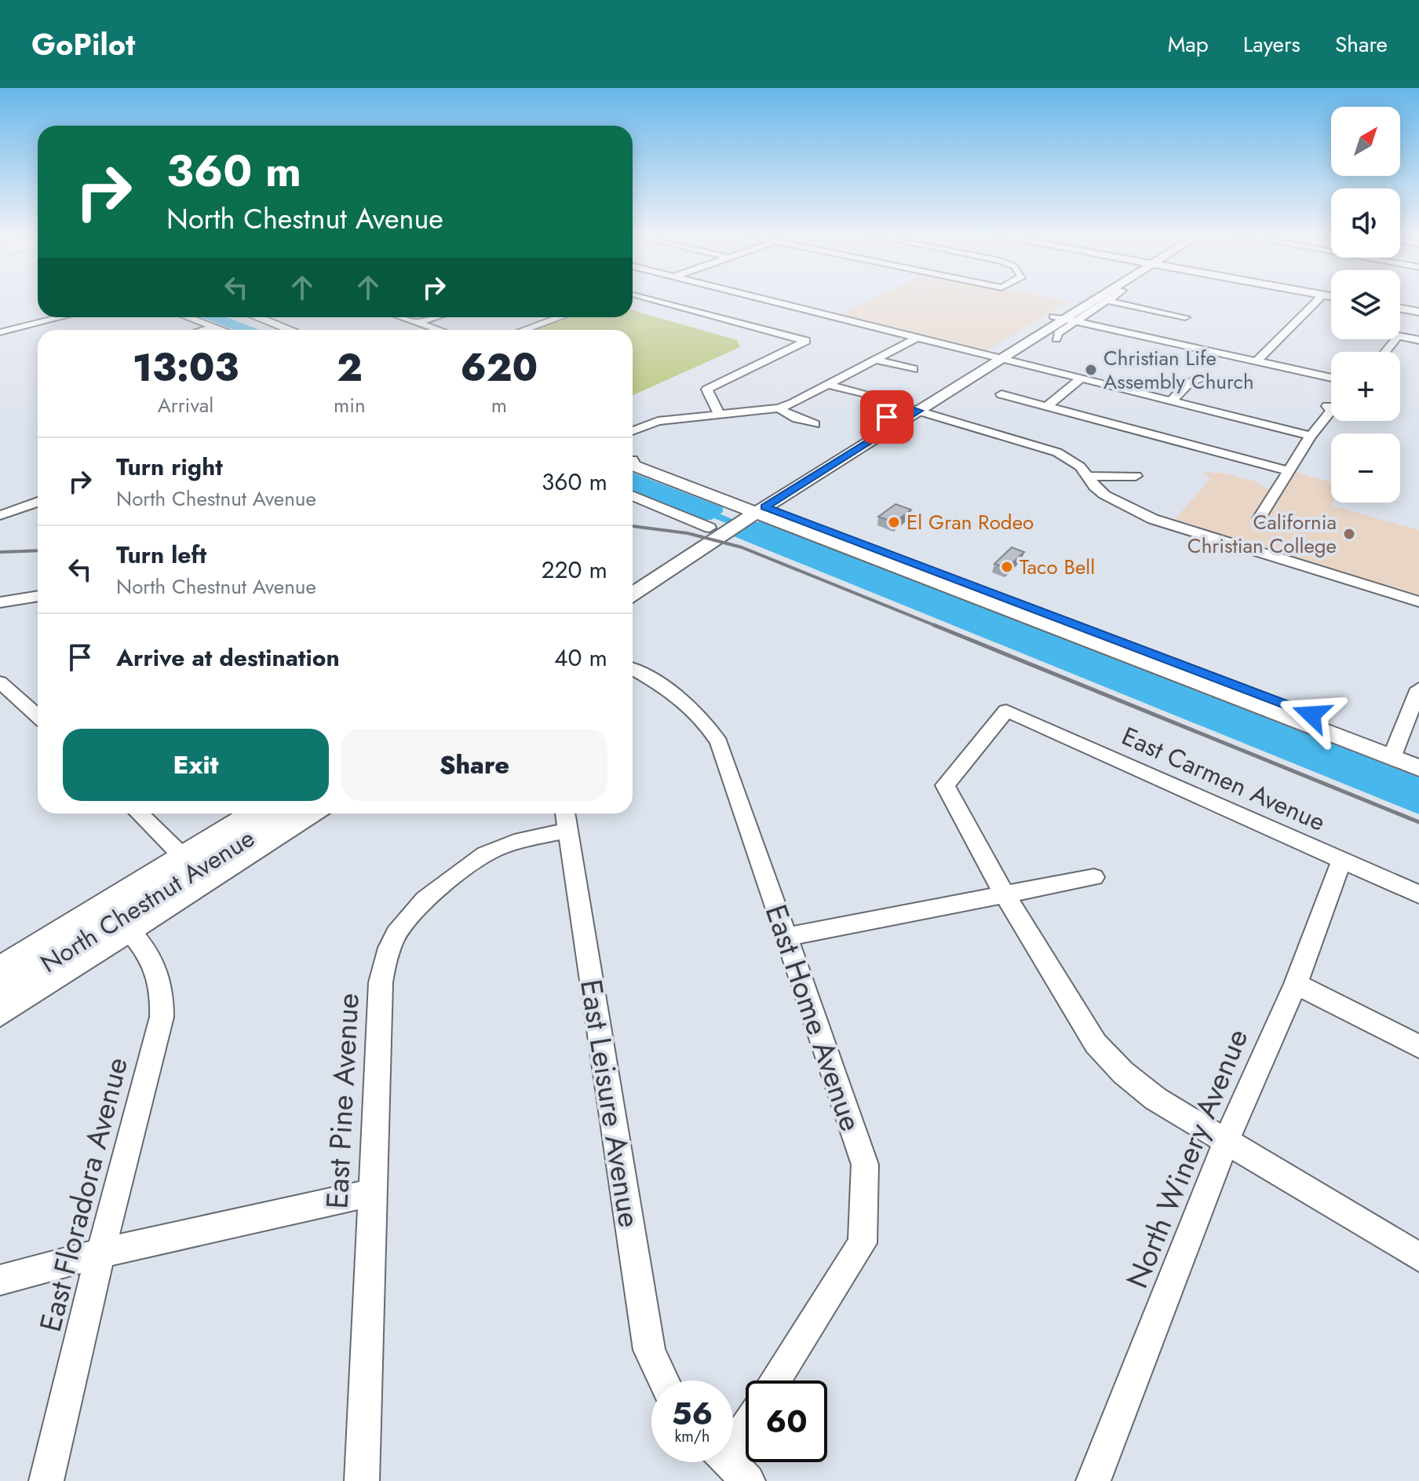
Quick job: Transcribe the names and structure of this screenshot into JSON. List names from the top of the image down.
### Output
{
  "streets": {
    "main road": ["North Chestnut Avenue"],
    "street": [
      "East Carmen Avenue",
      "East Home Avenue",
      "East Pine Avenue",
      "East Leisure Avenue",
      "North Winery Avenue",
      "East Floradora Avenue"
    ]
  },
  "crossings": [
    ["East Carmen Avenue", "North Winery Avenue"],
    ["East Pine Avenue", "East Leisure Avenue"]
  ],
  "places": [
    "Christian Life Assembly Church",
    "El Gran Rodeo",
    "California Christian College",
    "Taco Bell"
  ],
  "north": "top right",
  "page": {
    "header": "GoPilot",
    "nav": ["Map", "Layers", "Share"],
    "map_buttons": ["+", "−"],
    "turn": ["360 m", "North Chestnut Avenue"],
    "eta": [
      "13:03",
      "Arrival",
      "2",
      "min",
      "620",
      "m"
    ],
    "list": [
      {
        "name": "Turn right",
        "note": "North Chestnut Avenue",
        "value": "360 m"
      },
      {
        "name": "Turn left",
        "note": "North Chestnut Avenue",
        "value": "220 m"
      },
      {
        "name": "Arrive at destination",
        "value": "40 m"
      }
    ],
    "buttons": ["Exit", "Share"],
    "speed": "56 km/h",
    "limit": "60"
  }
}
